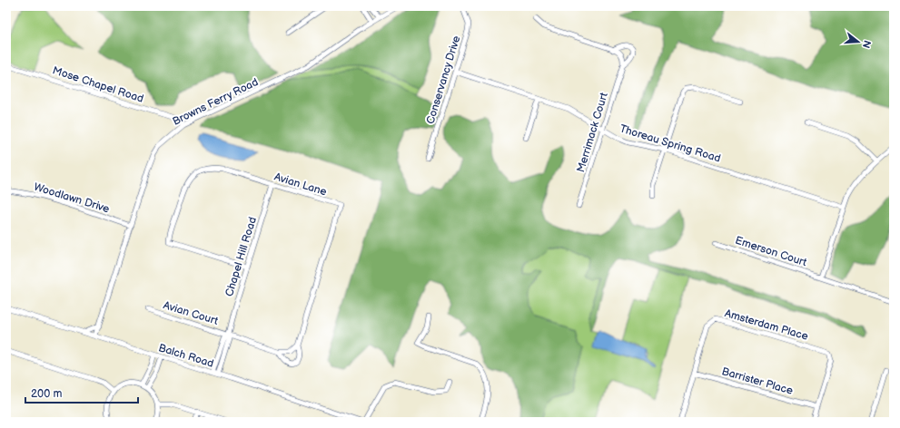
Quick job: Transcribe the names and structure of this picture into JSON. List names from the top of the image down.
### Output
{
  "streets": {
    "street": [
      "Conservancy Drive",
      "Mose Chapel Road",
      "Browns Ferry Road",
      "Merrimack Court",
      "Thoreau Spring Road",
      "Avian Lane",
      "Woodlawn Drive",
      "Emerson Court",
      "Chapel Hill Road",
      "Avian Court",
      "Amsterdam Place",
      "Balch Road",
      "Barrister Place"
    ]
  },
  "crossings": [
    ["Conservancy Drive", "Thoreau Spring Road"],
    ["Mose Chapel Road", "Browns Ferry Road"],
    ["Browns Ferry Road", "Woodlawn Drive"],
    ["Browns Ferry Road", "Balch Road"],
    ["Merrimack Court", "Thoreau Spring Road"],
    ["Avian Lane", "Chapel Hill Road"],
    ["Chapel Hill Road", "Avian Court"],
    ["Chapel Hill Road", "Balch Road"],
    ["Amsterdam Place", "Barrister Place"]
  ],
  "scale_bar": "200 m",
  "north": "right"
}
